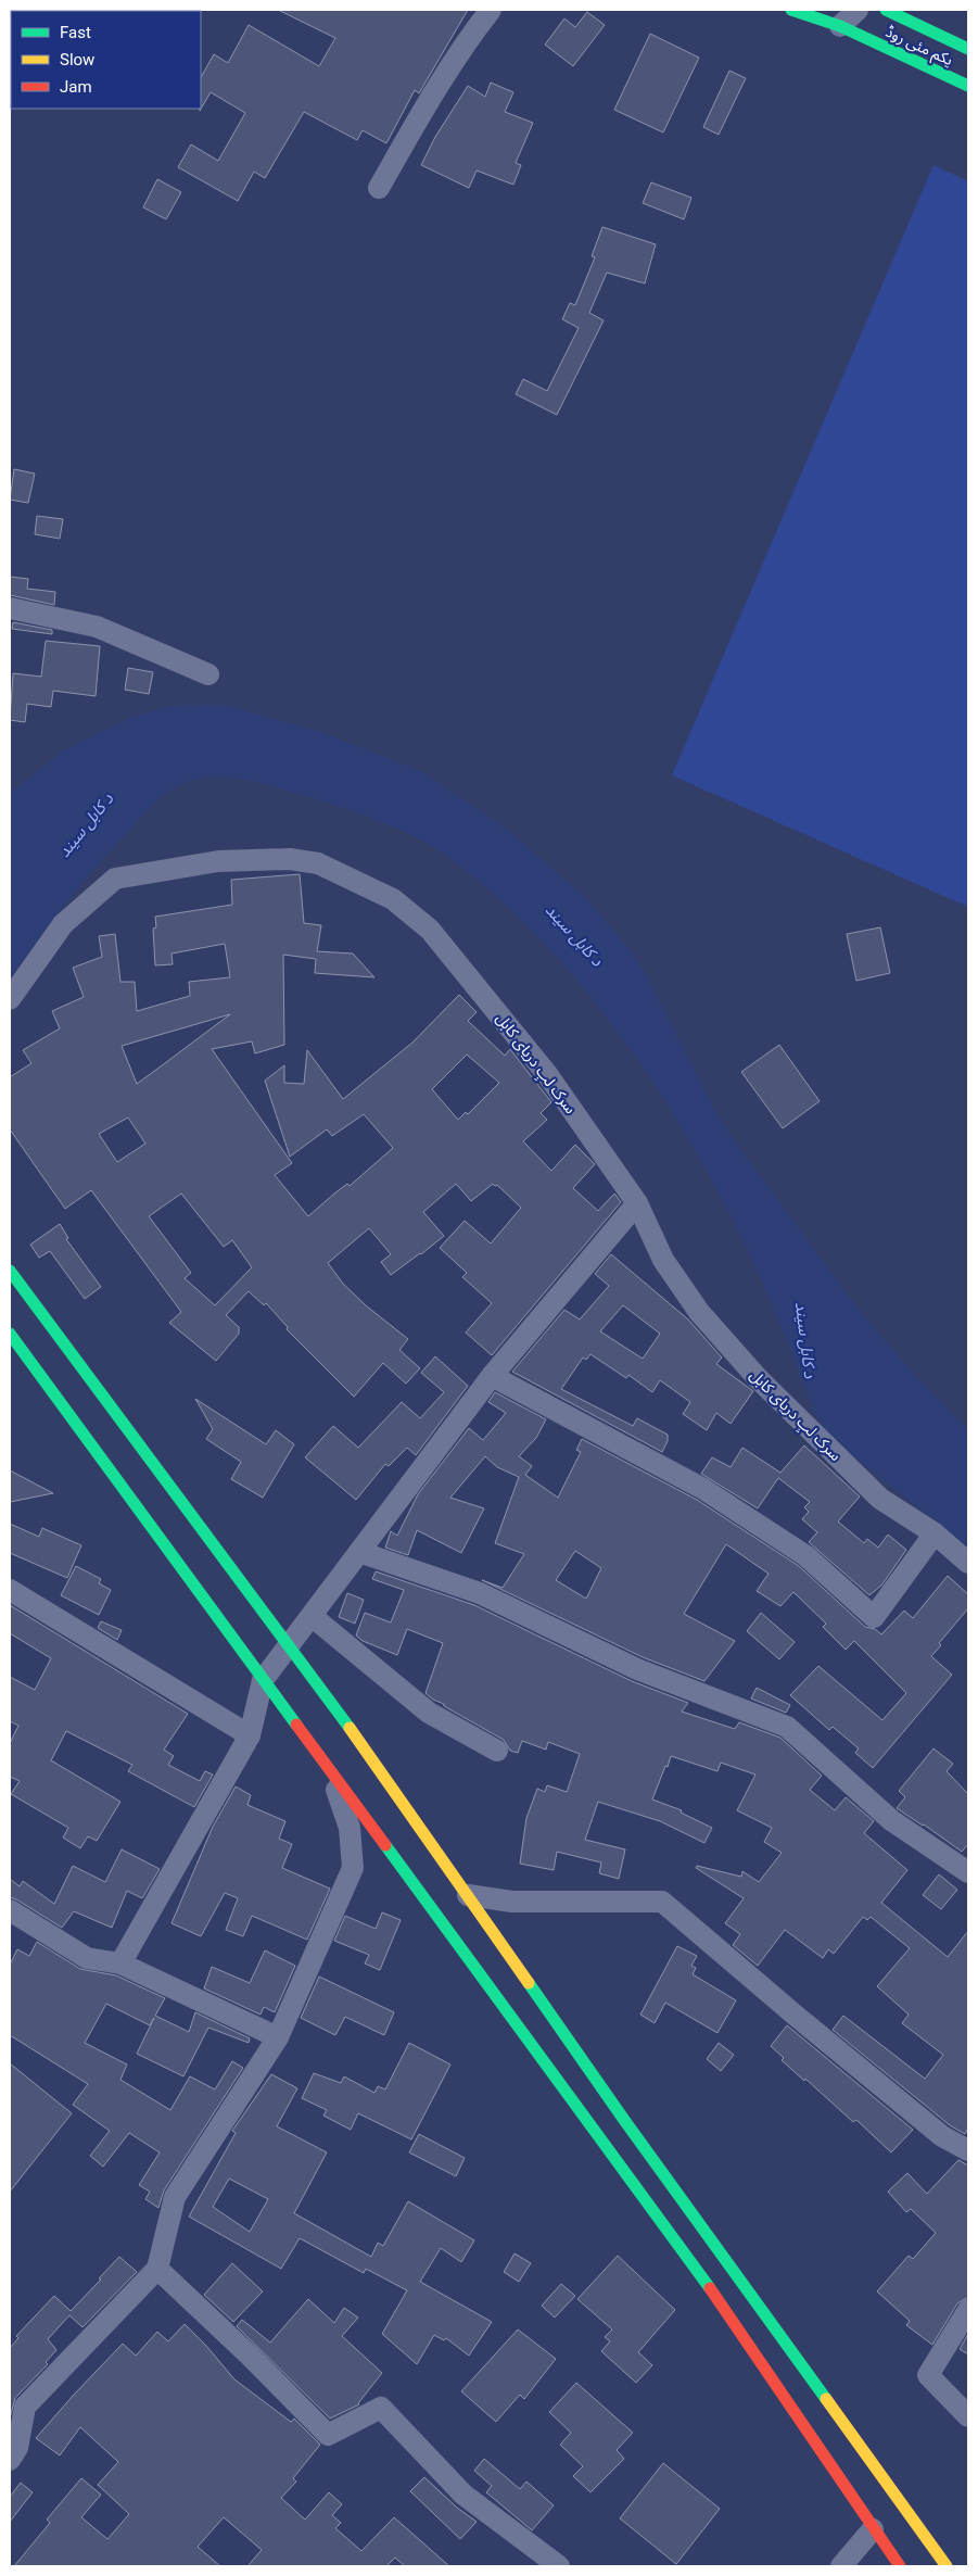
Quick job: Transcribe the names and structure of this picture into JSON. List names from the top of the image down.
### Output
{
  "streets": {
    "main road": ["یکم مئی روڈ"],
    "street": ["سرک لبِ دریای کابل"]
  },
  "water": ["د کابل سيند"],
  "legend": ["Fast", "Slow", "Jam"]
}
